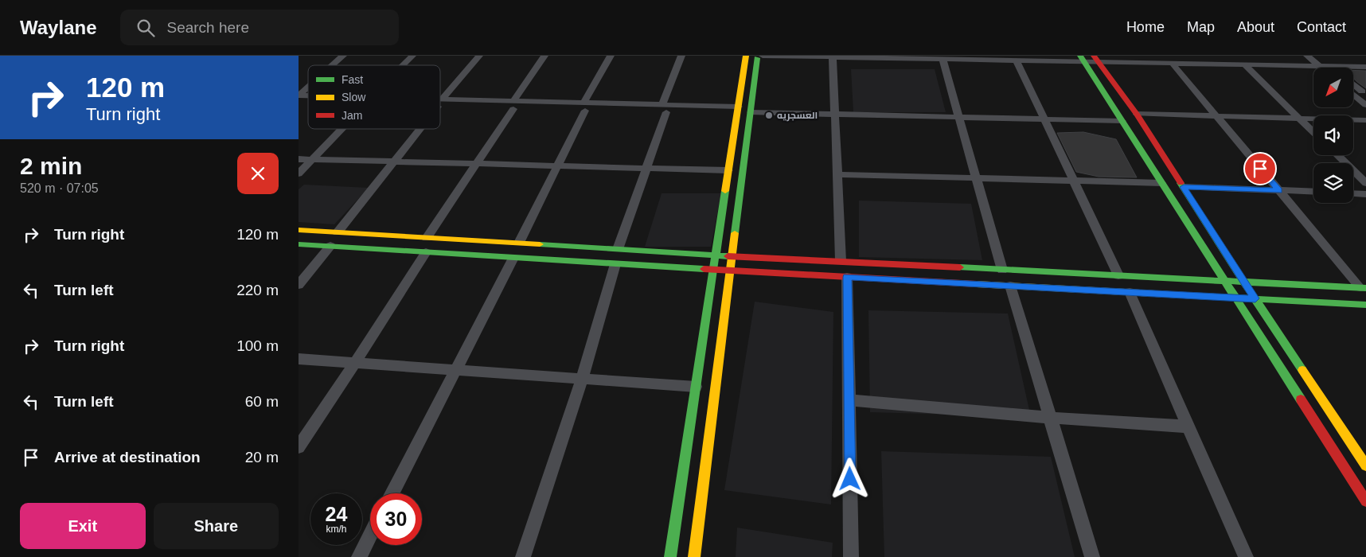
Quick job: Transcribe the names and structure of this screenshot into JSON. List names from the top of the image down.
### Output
{
  "places": ["العسجريه"],
  "legend": ["Fast", "Slow", "Jam"],
  "north": "bottom left",
  "page": {
    "header": "Waylane",
    "search": "Search here",
    "nav": [
      "Home",
      "Map",
      "About",
      "Contact"
    ],
    "turn": ["120 m", "Turn right"],
    "heading": ["2 min", "520 m · 07:05"],
    "list": [
      {
        "name": "Turn right",
        "value": "120 m"
      },
      {
        "name": "Turn left",
        "value": "220 m"
      },
      {
        "name": "Turn right",
        "value": "100 m"
      },
      {
        "name": "Turn left",
        "value": "60 m"
      },
      {
        "name": "Arrive at destination",
        "value": "20 m"
      }
    ],
    "speed": "24 km/h",
    "limit": "30",
    "buttons": ["Exit", "Share"]
  }
}
